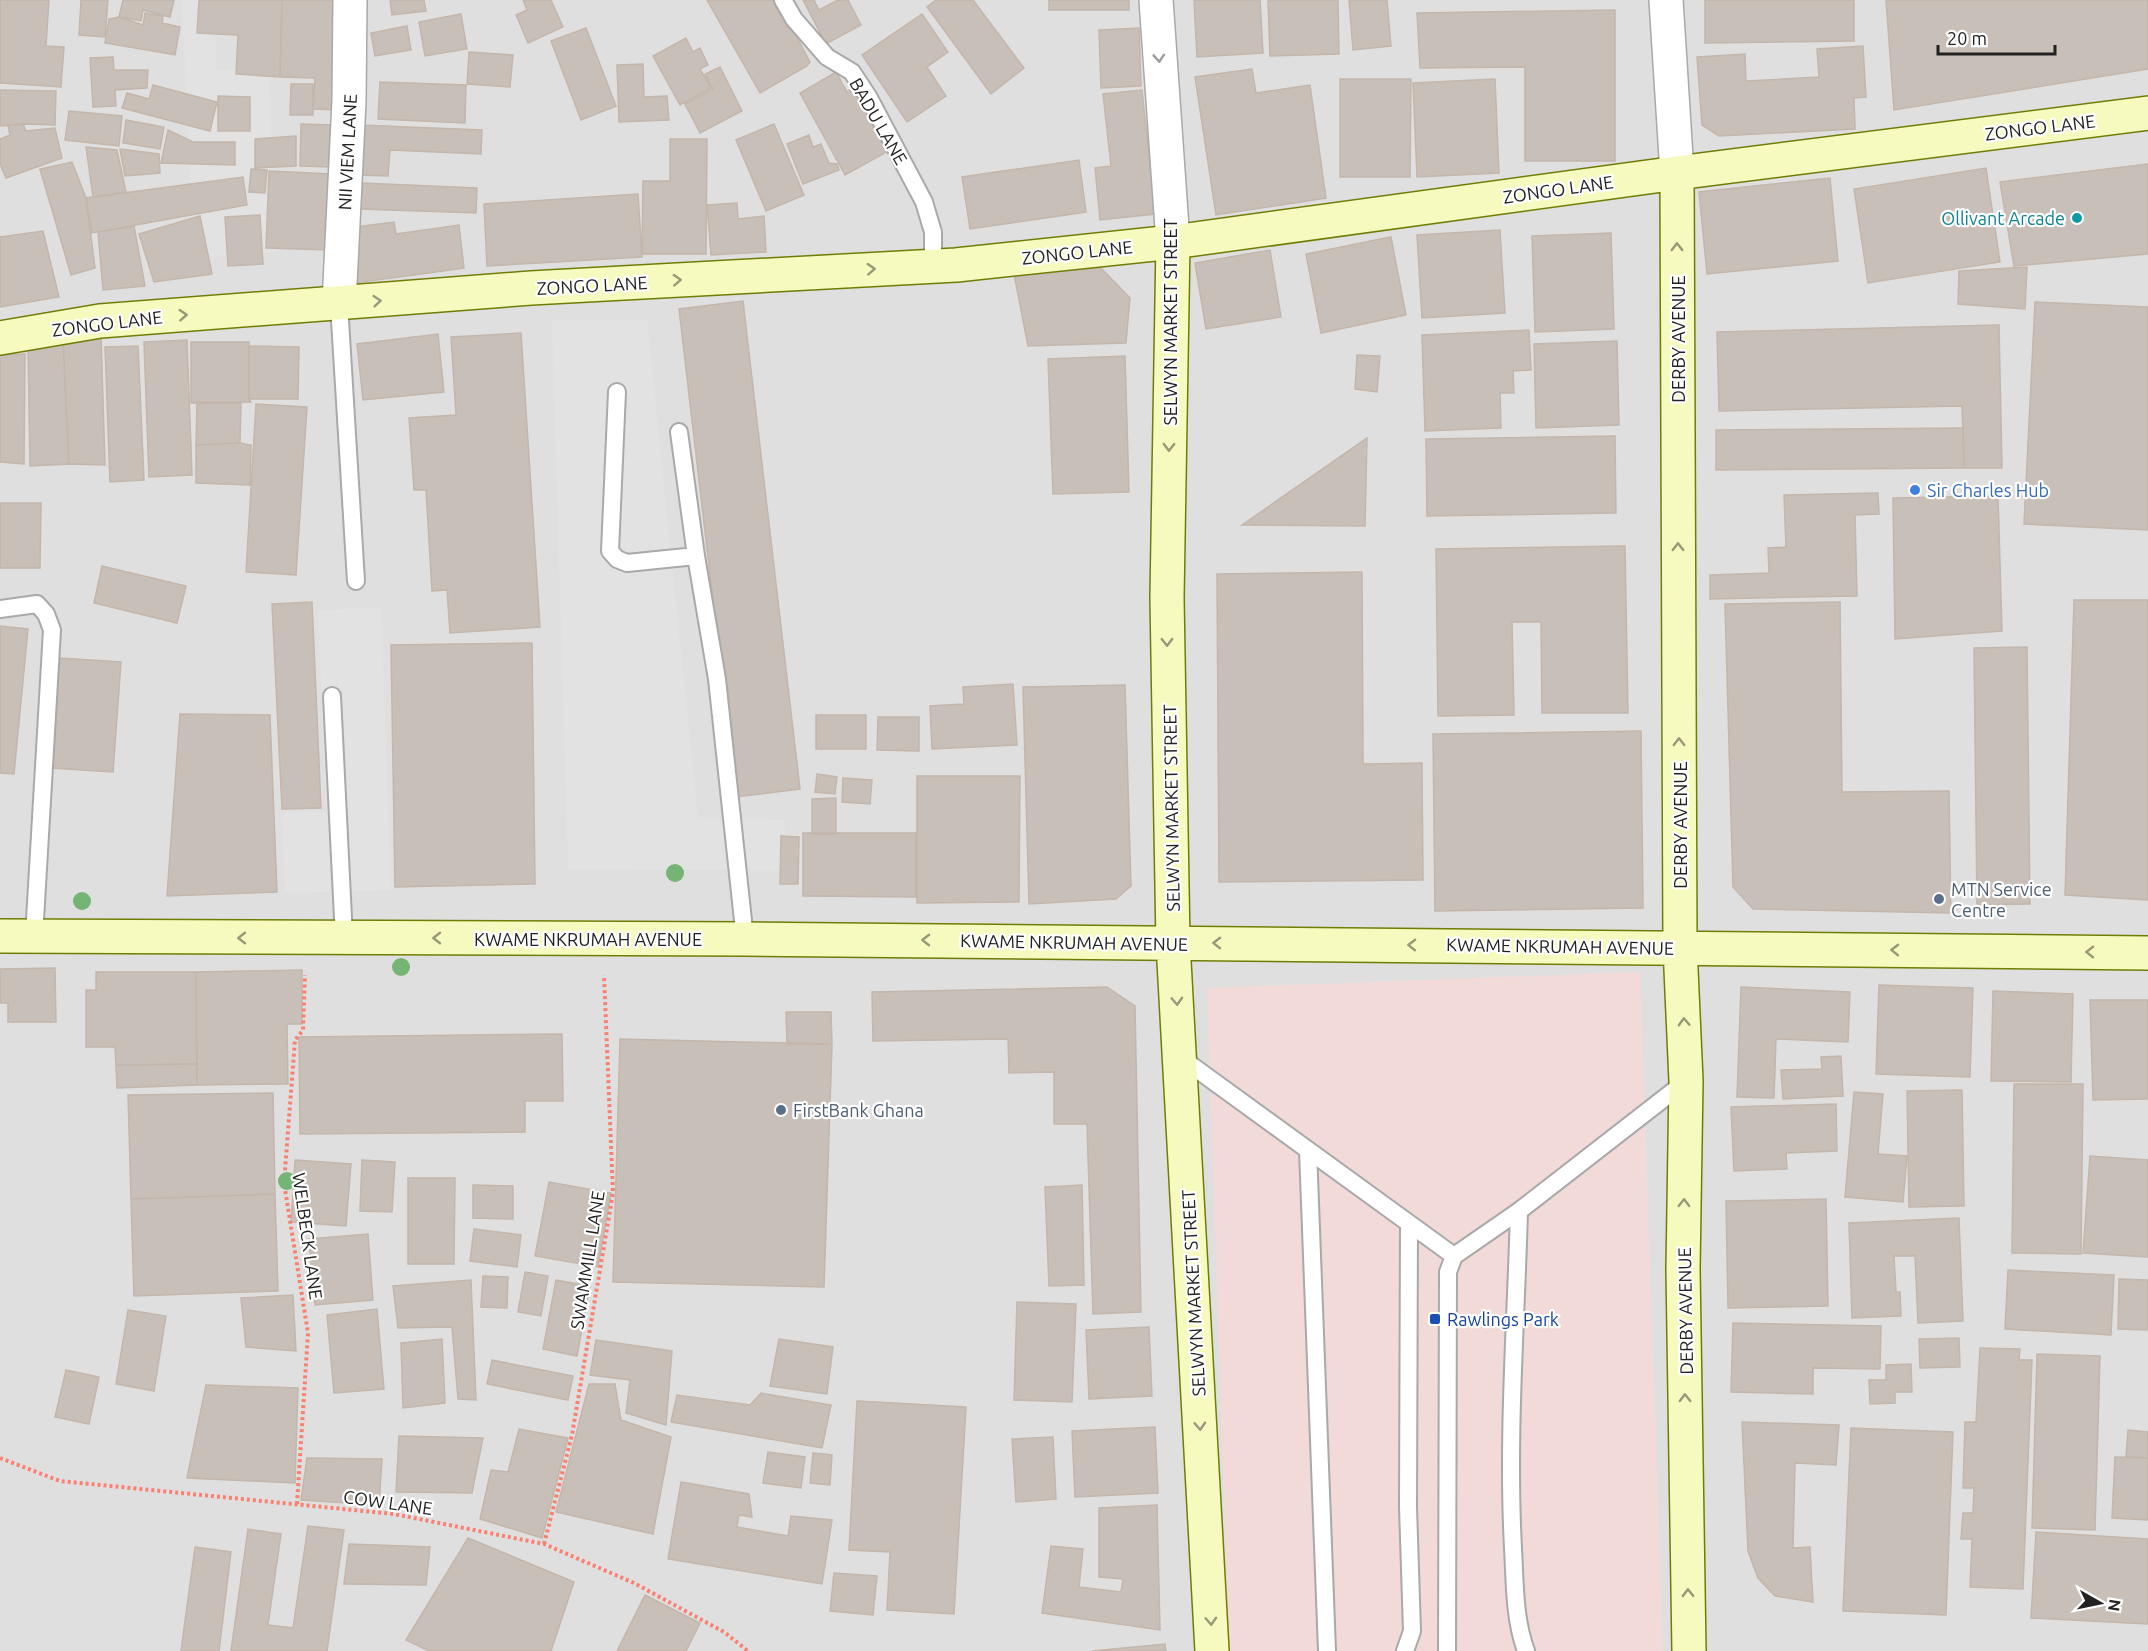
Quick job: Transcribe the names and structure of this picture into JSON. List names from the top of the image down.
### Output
{
  "streets": {
    "main road": [
      "ZONGO LANE",
      "SELWYN MARKET STREET",
      "DERBY AVENUE",
      "KWAME NKRUMAH AVENUE"
    ],
    "street": ["NII VIEM LANE"],
    "lane": ["BADU LANE"],
    "path": ["WELBECK LANE", "SWAMMILL LANE", "COW LANE"]
  },
  "crossings": [
    ["BADU LANE", "ZONGO LANE"],
    ["ZONGO LANE", "NII VIEM LANE"],
    ["ZONGO LANE", "SELWYN MARKET STREET"],
    ["ZONGO LANE", "DERBY AVENUE"],
    ["SELWYN MARKET STREET", "KWAME NKRUMAH AVENUE"],
    ["DERBY AVENUE", "KWAME NKRUMAH AVENUE"],
    ["KWAME NKRUMAH AVENUE", "WELBECK LANE"],
    ["KWAME NKRUMAH AVENUE", "SWAMMILL LANE"],
    ["WELBECK LANE", "COW LANE"],
    ["SWAMMILL LANE", "COW LANE"]
  ],
  "one_way": [
    "ZONGO LANE",
    "SELWYN MARKET STREET",
    "DERBY AVENUE",
    "KWAME NKRUMAH AVENUE"
  ],
  "places": {
    "other": [
      "Ollivant Arcade",
      "Sir Charles Hub",
      "MTN Service Centre",
      "FirstBank Ghana"
    ],
    "transit": ["Rawlings Park"]
  },
  "scale_bar": "20 m",
  "north": "right"
}
